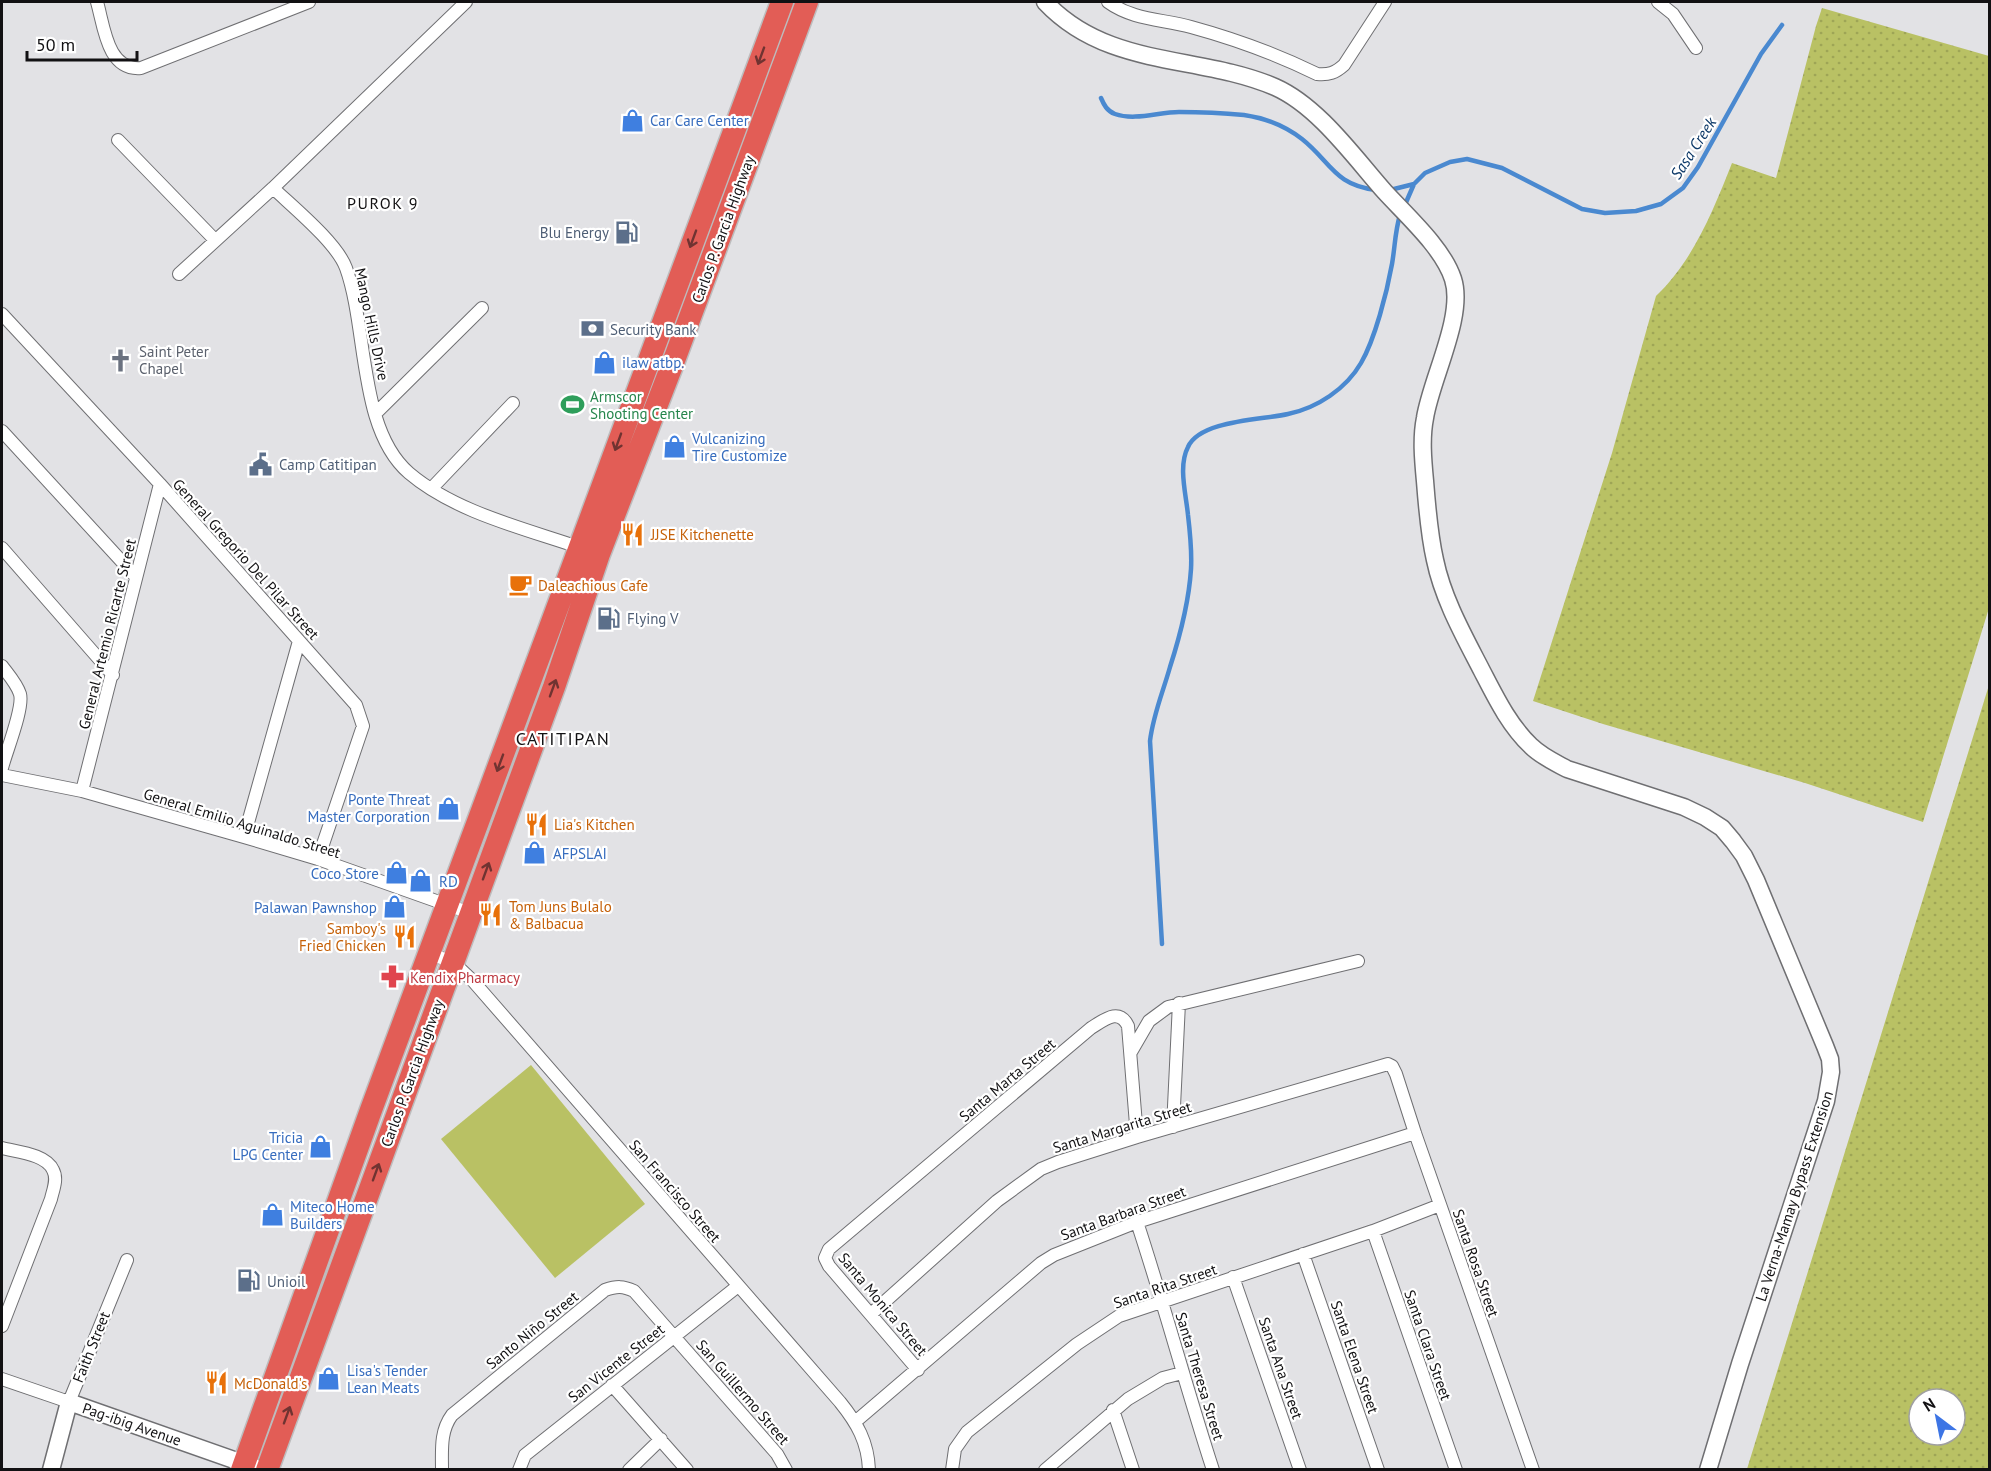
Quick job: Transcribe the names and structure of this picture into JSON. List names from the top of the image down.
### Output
{
  "streets": {
    "highway": ["Carlos P. Garcia Highway"],
    "main road": ["La Verna-Mamay Bypass Extension", "Faith Street", "Pag-ibig Avenue"],
    "street": [
      "Mango Hills Drive",
      "General Gregorio Del Pilar Street",
      "General Artemio Ricarte Street",
      "General Emilio Aguinaldo Street",
      "Santa Marta Street",
      "Santa Margarita Street",
      "San Francisco Street",
      "Santa Barbara Street",
      "Santa Rosa Street",
      "Santa Rita Street",
      "Santa Monica Street",
      "Santo Niño Street",
      "Santa Clara Street",
      "Santa Elena Street",
      "San Vicente Street",
      "Santa Ana Street",
      "Santa Theresa Street",
      "San Guillermo Street"
    ]
  },
  "crossings": [
    ["Carlos P. Garcia Highway", "Mango Hills Drive"],
    ["Carlos P. Garcia Highway", "General Emilio Aguinaldo Street"],
    ["Carlos P. Garcia Highway", "San Francisco Street"],
    ["Carlos P. Garcia Highway", "Pag-ibig Avenue"],
    ["General Gregorio Del Pilar Street", "General Artemio Ricarte Street"],
    ["General Gregorio Del Pilar Street", "General Emilio Aguinaldo Street"],
    ["General Artemio Ricarte Street", "General Emilio Aguinaldo Street"],
    ["Santa Marta Street", "Santa Margarita Street"],
    ["Santa Marta Street", "Santa Monica Street"],
    ["Santa Margarita Street", "Santa Rosa Street"],
    ["Santa Margarita Street", "Santa Monica Street"],
    ["San Francisco Street", "Santa Barbara Street"],
    ["San Francisco Street", "San Vicente Street"],
    ["Santa Barbara Street", "Santa Rosa Street"],
    ["Santa Barbara Street", "Santa Monica Street"],
    ["Santa Barbara Street", "Santa Theresa Street"],
    ["Santa Rosa Street", "Santa Rita Street"],
    ["Santa Rita Street", "Santa Clara Street"],
    ["Santa Rita Street", "Santa Elena Street"],
    ["Santa Rita Street", "Santa Ana Street"],
    ["Santa Rita Street", "Santa Theresa Street"],
    ["Santo Niño Street", "San Vicente Street"],
    ["Santo Niño Street", "San Guillermo Street"],
    ["Faith Street", "Pag-ibig Avenue"],
    ["San Vicente Street", "San Guillermo Street"]
  ],
  "districts": ["PUROK 9", "CATITIPAN"],
  "water": ["Sasa Creek"],
  "places": {
    "shop": [
      "Car Care Center",
      "ilaw atbp.",
      "Vulcanizing Tire Customize",
      "Ponte Threat Master Corporation",
      "AFPSLAI",
      "Coco Store",
      "RD",
      "Palawan Pawnshop",
      "Tricia LPG Center",
      "Miteco Home Builders",
      "Lisa's Tender Lean Meats"
    ],
    "fuel station": ["Blu Energy", "Flying V", "Unioil"],
    "bank": ["Security Bank"],
    "church": ["Saint Peter Chapel"],
    "sports": ["Armscor Shooting Center"],
    "public building": ["Camp Catitipan"],
    "restaurant": [
      "JJSE Kitchenette",
      "Lia's Kitchen",
      "Tom Juns Bulalo & Balbacua",
      "Samboy's Fried Chicken",
      "McDonald's"
    ],
    "cafe": ["Daleachious Cafe"],
    "pharmacy": ["Kendix Pharmacy"]
  },
  "scale_bar": "50 m",
  "north": "top left"
}
